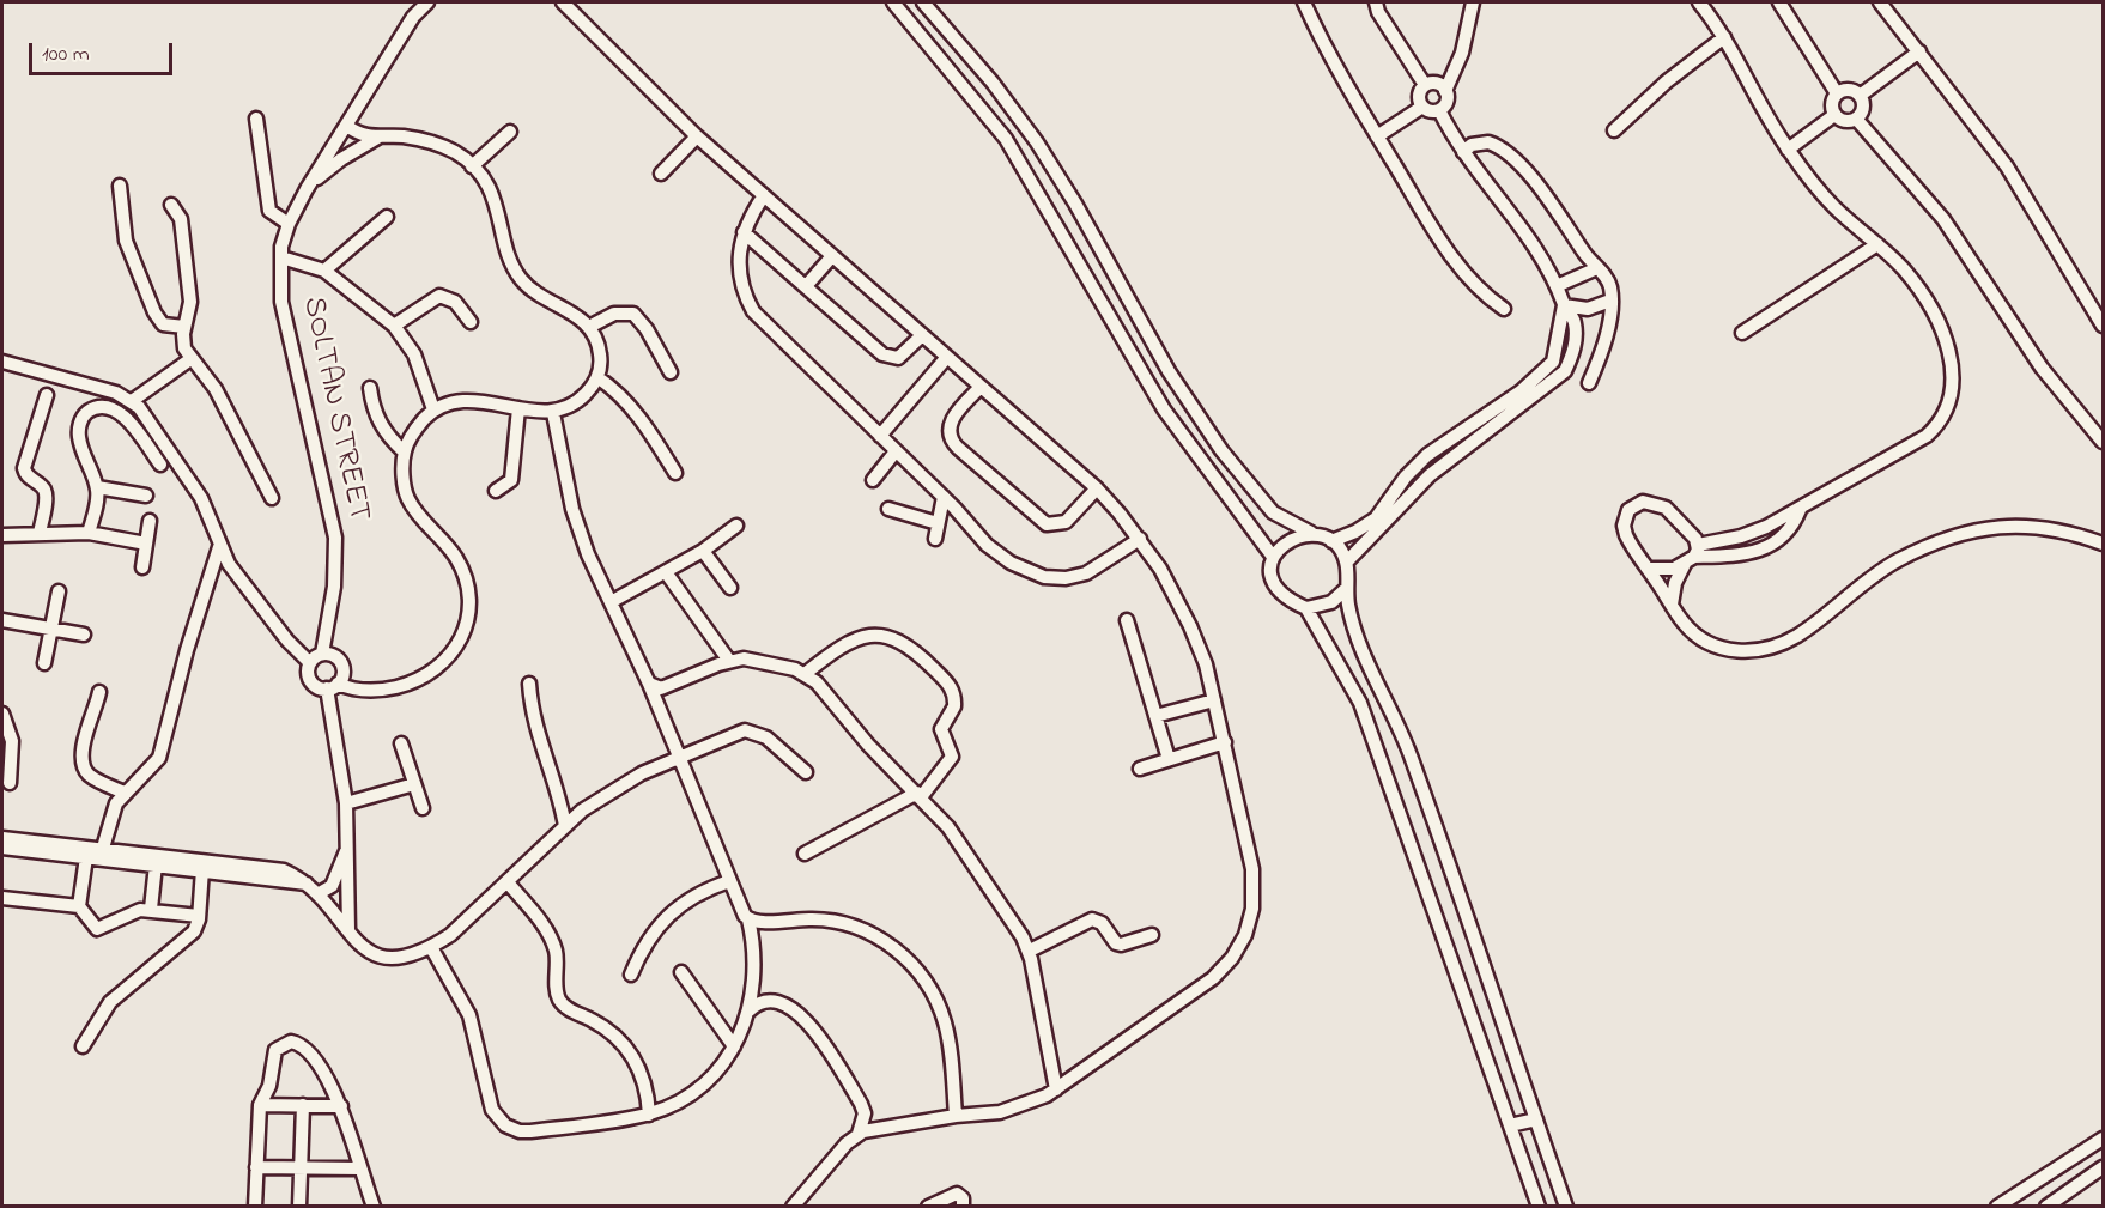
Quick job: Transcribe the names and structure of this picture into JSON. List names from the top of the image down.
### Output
{
  "streets": {
    "street": ["SOLTAN STREET"]
  },
  "scale_bar": "100 m"
}
